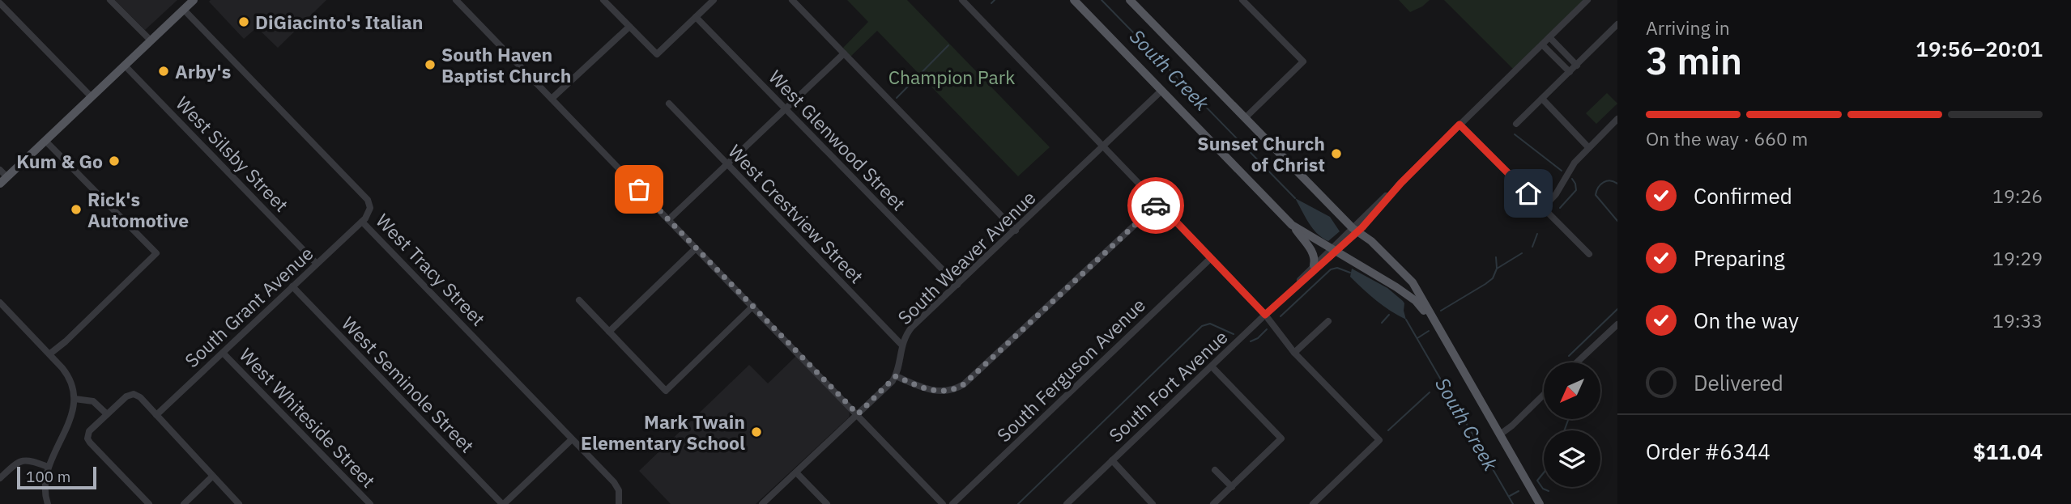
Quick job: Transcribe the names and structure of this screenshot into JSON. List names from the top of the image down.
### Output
{
  "streets": {
    "street": [
      "West Glenwood Street",
      "West Silsby Street",
      "West Crestview Street",
      "South Weaver Avenue",
      "West Tracy Street",
      "South Grant Avenue",
      "South Ferguson Avenue",
      "West Seminole Street",
      "South Fort Avenue",
      "West Whiteside Street"
    ]
  },
  "crossings": [
    ["West Glenwood Street", "South Weaver Avenue"],
    ["West Silsby Street", "South Grant Avenue"],
    ["West Crestview Street", "South Weaver Avenue"],
    ["West Tracy Street", "South Grant Avenue"],
    ["South Grant Avenue", "West Seminole Street"],
    ["South Grant Avenue", "West Whiteside Street"]
  ],
  "water": ["South Creek"],
  "parks": ["Champion Park"],
  "places": [
    "DiGiacinto's Italian",
    "South Haven Baptist Church",
    "Arby's",
    "Sunset Church of Christ",
    "Kum & Go",
    "Rick's Automotive",
    "Mark Twain Elementary School"
  ],
  "scale_bar": "100 m",
  "north": "bottom left",
  "page": {
    "heading": ["3 min", "Arriving in", "19:56–20:01"],
    "panel": ["Order #6344", "$11.04"],
    "bar": "On the way · 660 m",
    "list": [
      ["Confirmed", "19:26"],
      ["Preparing", "19:29"],
      ["On the way", "19:33"],
      "Delivered"
    ],
    "scale": "100 m"
  }
}
